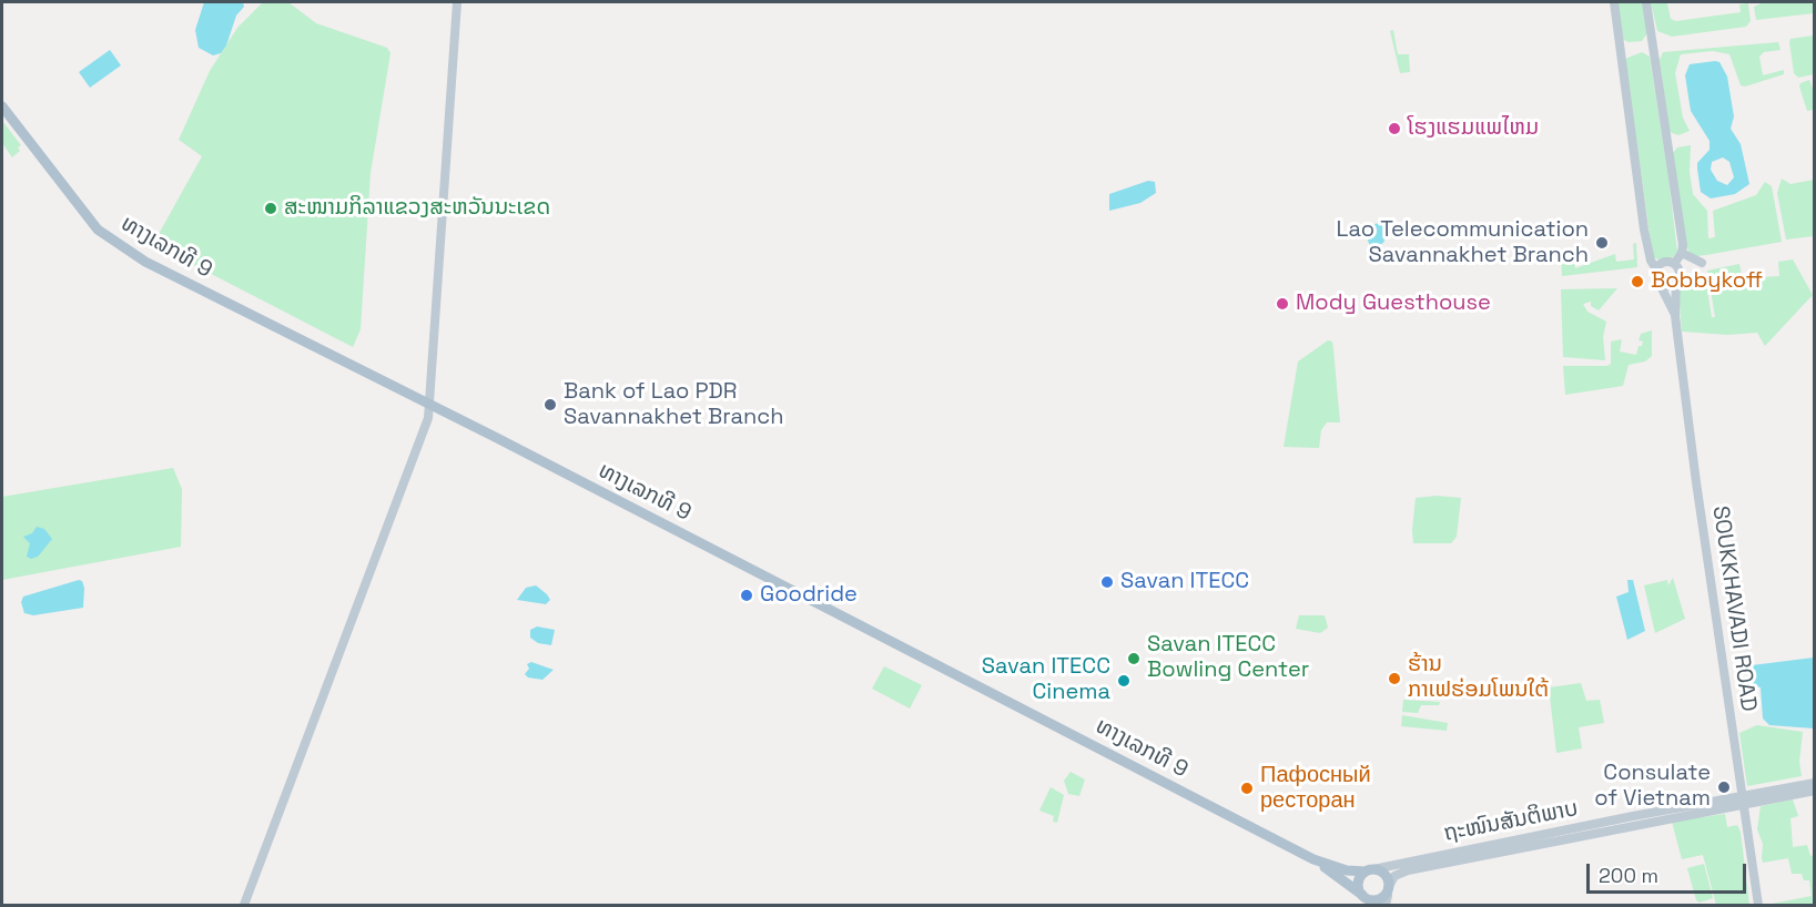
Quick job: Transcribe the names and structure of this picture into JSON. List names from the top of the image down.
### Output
{
  "streets": {
    "main road": ["ທາງເລກທີ 9"],
    "street": ["SOUKKHAVADI ROAD", "ຖະໜົນສັນຕິພາບ"]
  },
  "crossings": [
    ["ທາງເລກທີ 9", "ຖະໜົນສັນຕິພາບ"],
    ["SOUKKHAVADI ROAD", "ຖະໜົນສັນຕິພາບ"]
  ],
  "places": [
    "ໂຮງແຮມແພໄຫມ",
    "ສະໜາມກິລາແຂວງສະຫວັນນະເຂດ",
    "Lao Telecommunication Savannakhet Branch",
    "Bobbykoff",
    "Mody Guesthouse",
    "Bank of Lao PDR Savannakhet Branch",
    "Savan ITECC",
    "Goodride",
    "Savan ITECC Bowling Center",
    "ຮ້ານ ກາເຟຮ່ອມໂພນໃຕ້",
    "Savan ITECC Cinema",
    "Consulate of Vietnam",
    "Пафосный ресторан"
  ],
  "scale_bar": "200 m"
}
